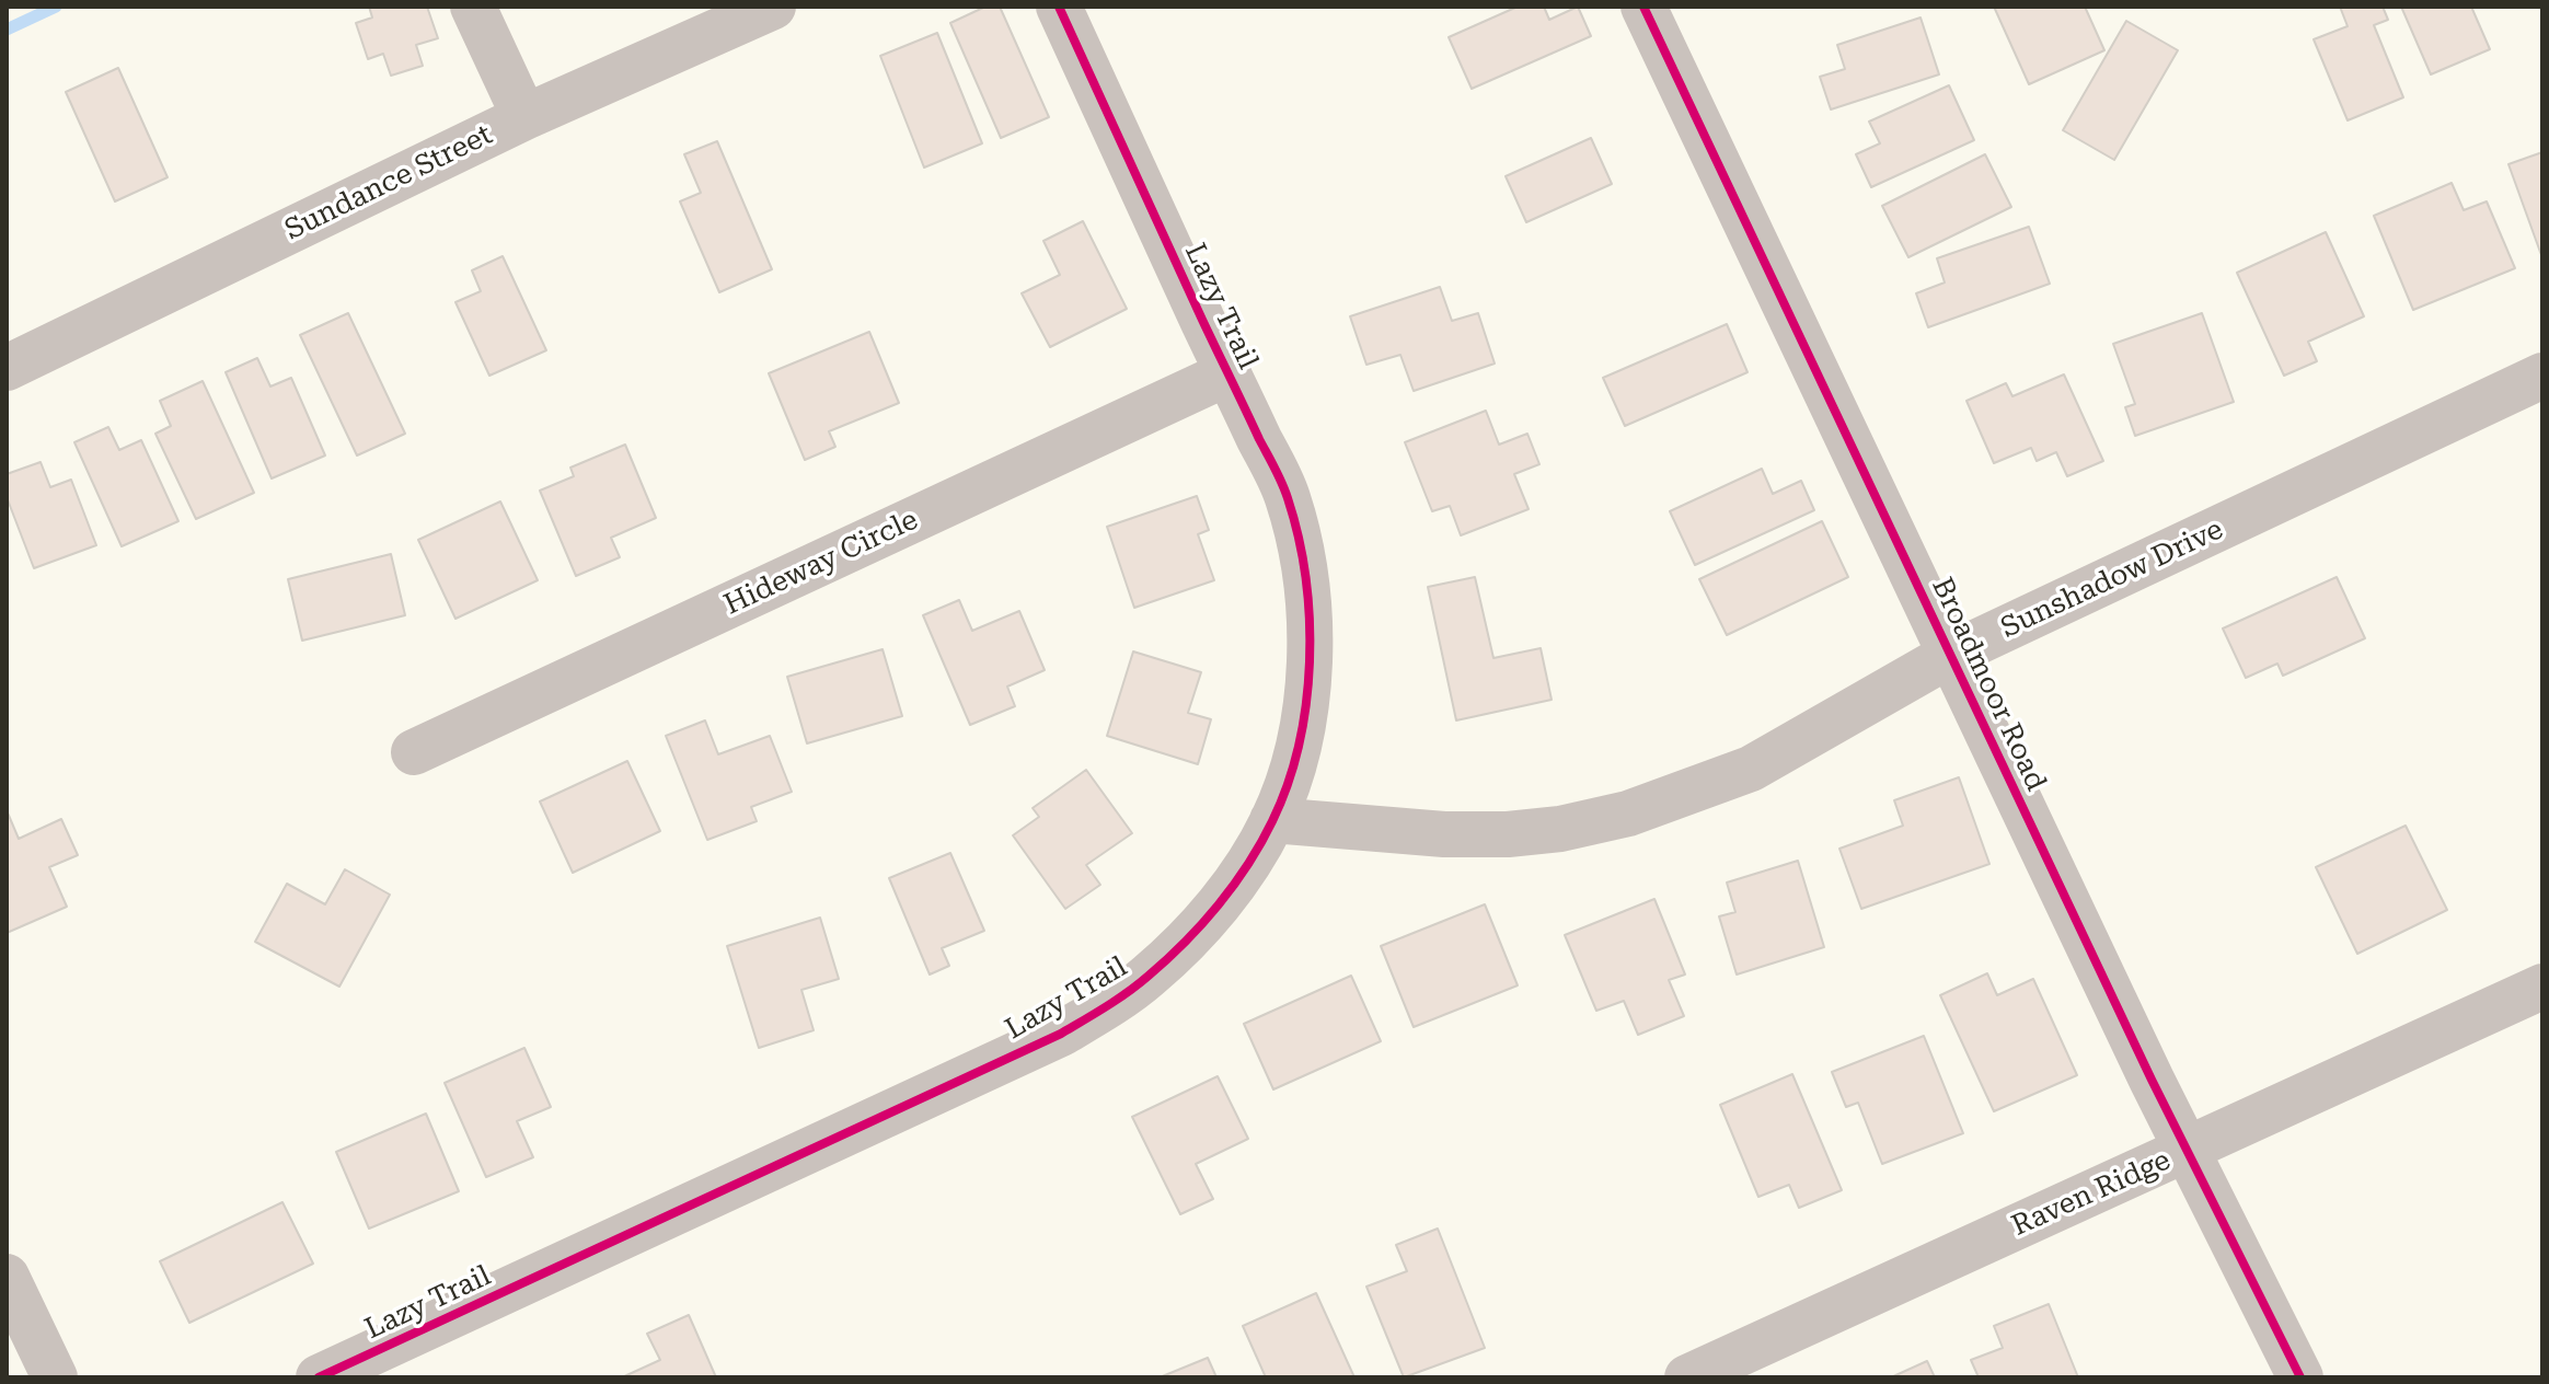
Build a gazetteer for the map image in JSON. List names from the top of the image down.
{
  "streets": {
    "street": [
      "Sundance Street",
      "Lazy Trail",
      "Hideway Circle",
      "Sunshadow Drive",
      "Broadmoor Road",
      "Raven Ridge"
    ]
  },
  "crossings": [
    ["Lazy Trail", "Hideway Circle"],
    ["Lazy Trail", "Sunshadow Drive"],
    ["Sunshadow Drive", "Broadmoor Road"],
    ["Broadmoor Road", "Raven Ridge"]
  ]
}
